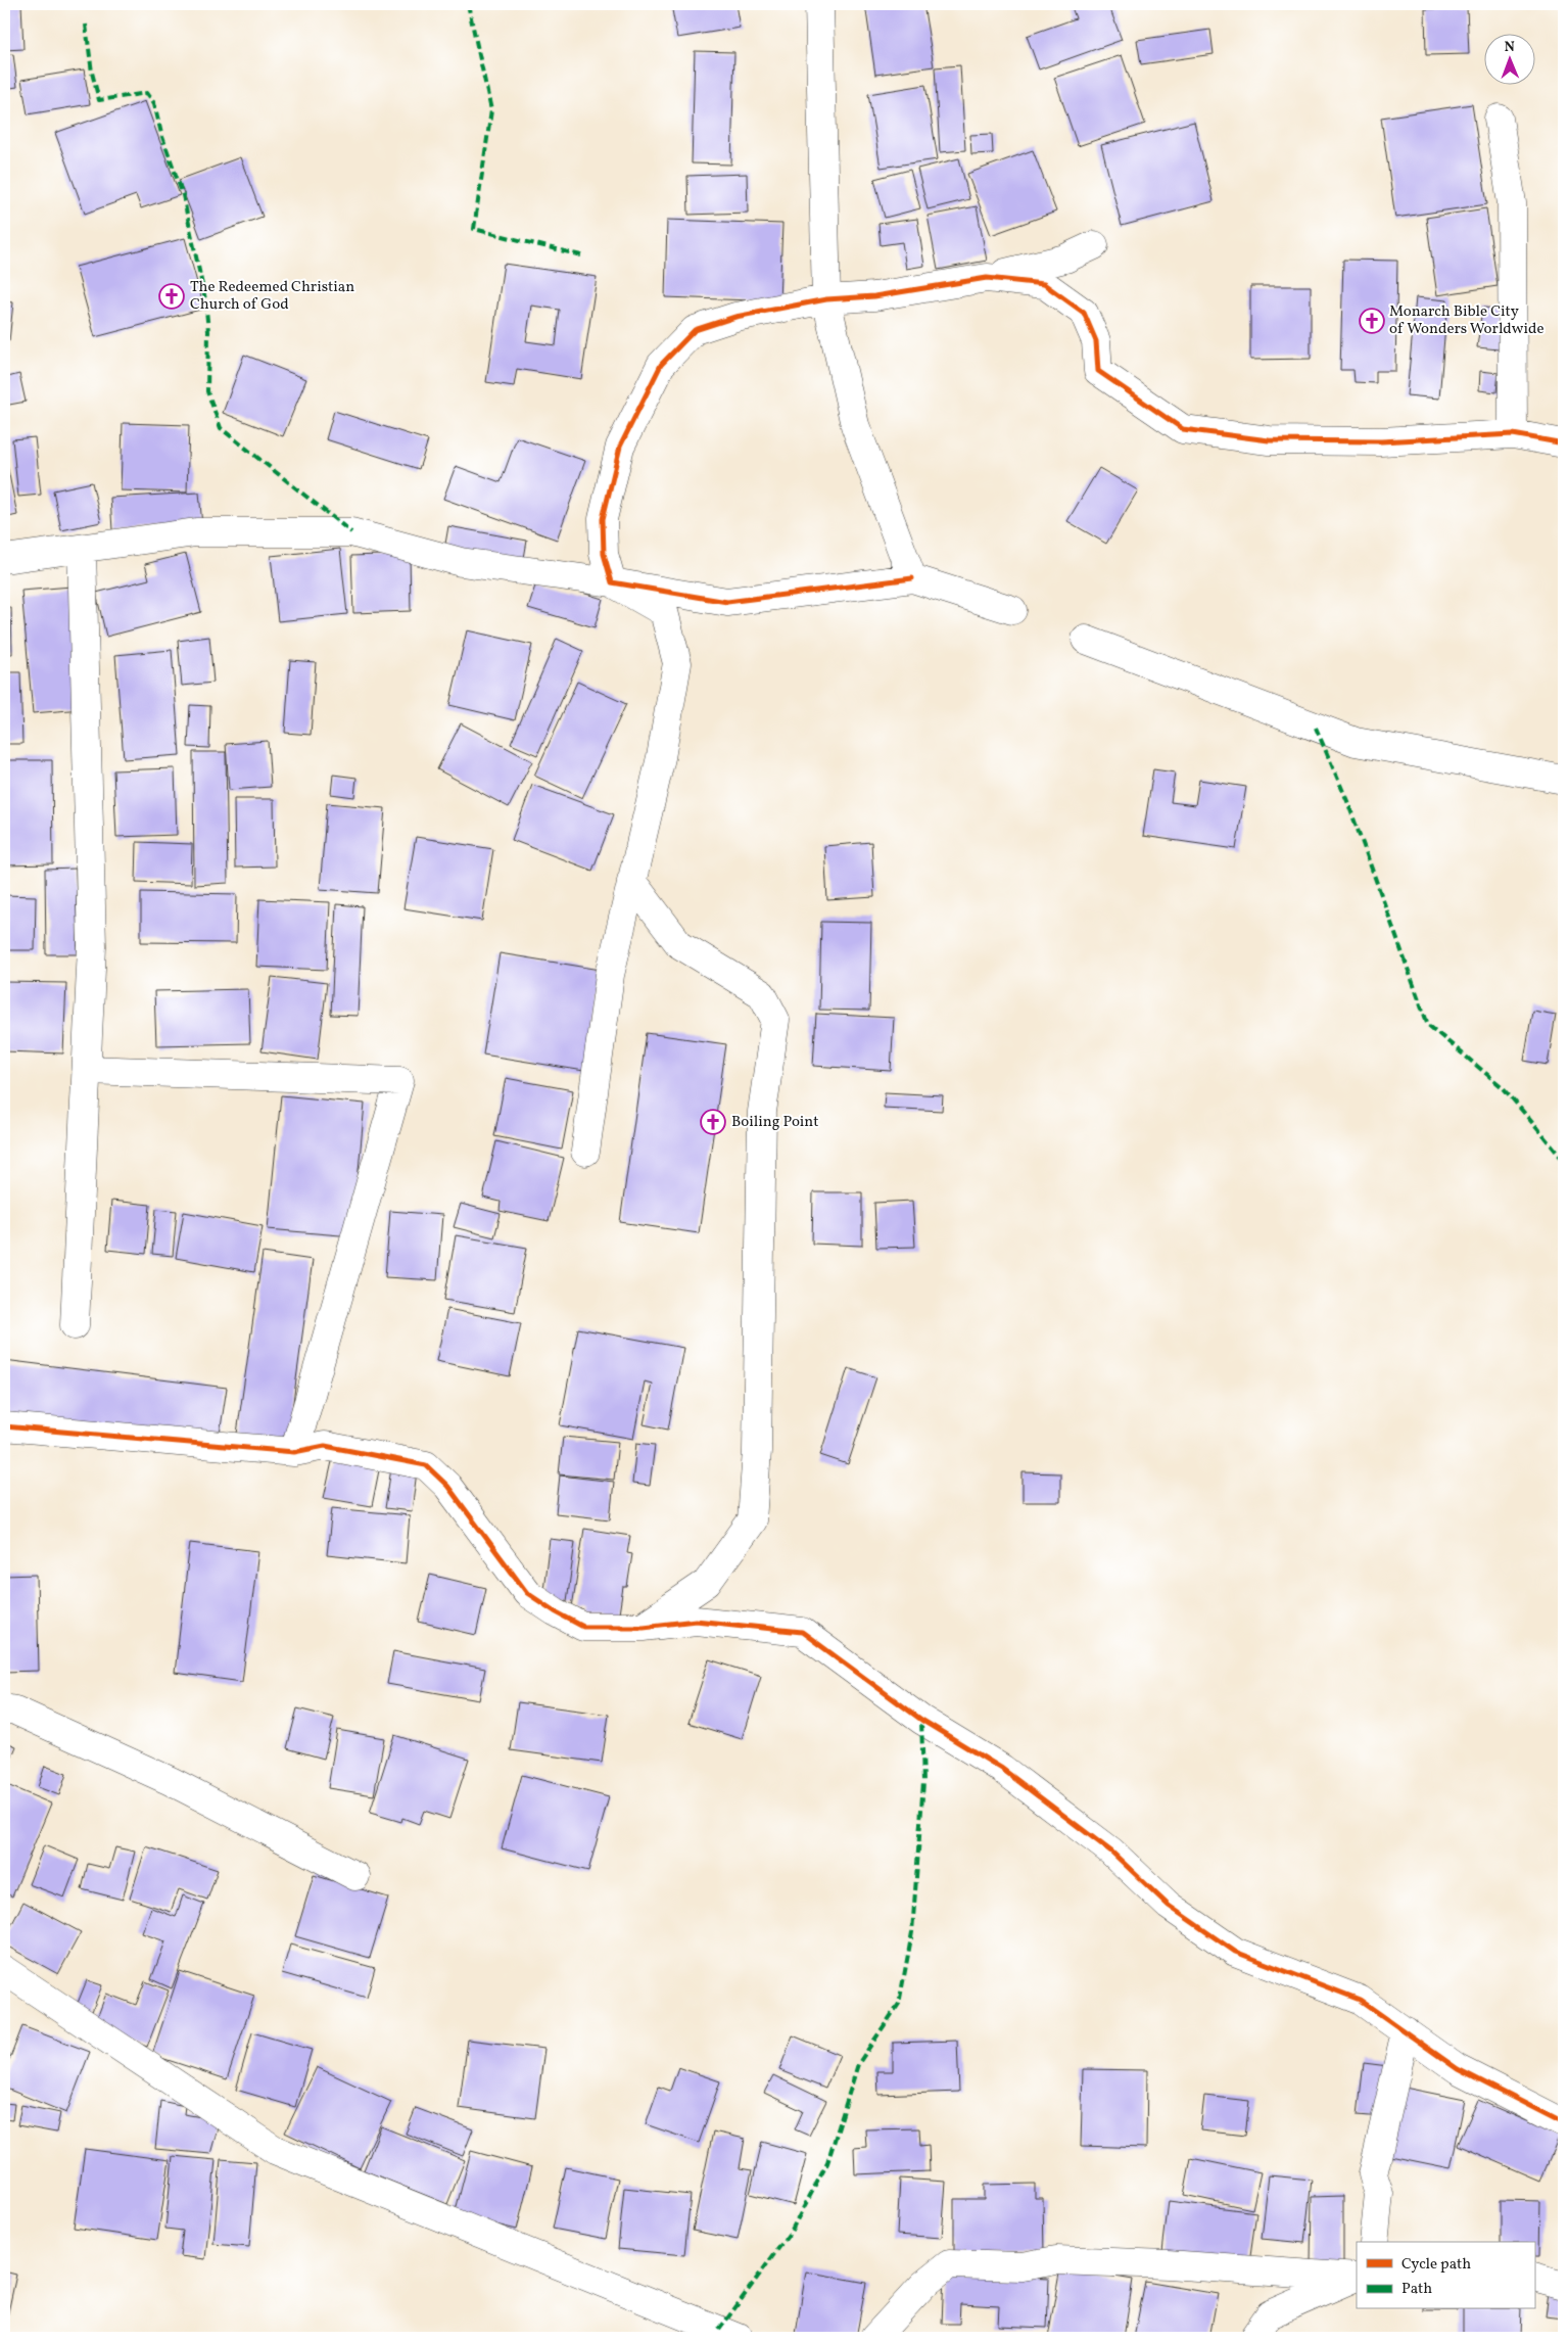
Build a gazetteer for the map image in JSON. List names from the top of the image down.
{
  "places": {
    "church": ["The Redeemed Christian Church of God", "Monarch Bible City of Wonders Worldwide", "Boiling Point"]
  },
  "legend": ["Cycle path", "Path"],
  "north": "top"
}
